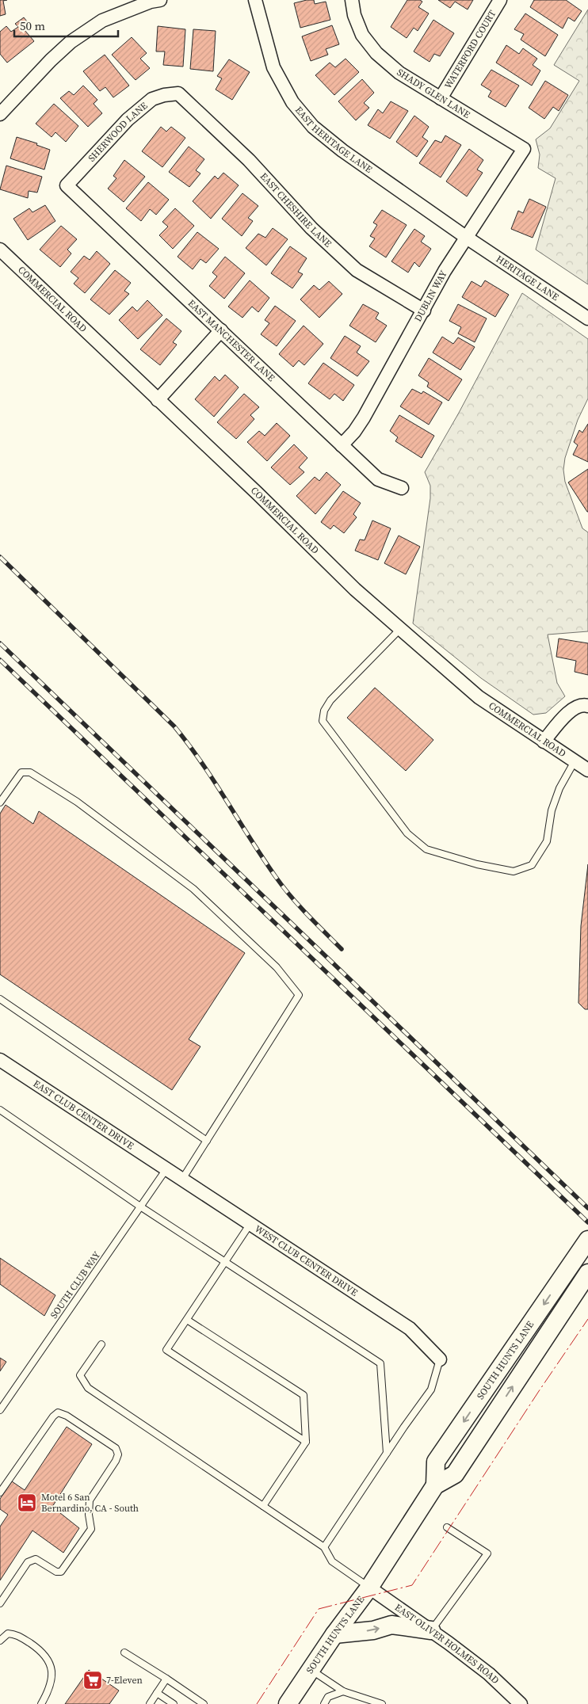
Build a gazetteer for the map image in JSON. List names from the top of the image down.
{
  "streets": {
    "main road": ["SOUTH HUNTS LANE"],
    "street": [
      "WATERFORD COURT",
      "SHADY GLEN LANE",
      "SHERWOOD LANE",
      "EAST HERITAGE LANE",
      "EAST CHESHIRE LANE",
      "HERITAGE LANE",
      "DUBLIN WAY",
      "COMMERCIAL ROAD",
      "EAST MANCHESTER LANE",
      "EAST CLUB CENTER DRIVE",
      "WEST CLUB CENTER DRIVE",
      "EAST OLIVER HOLMES ROAD"
    ],
    "lane": ["SOUTH CLUB WAY"]
  },
  "crossings": [
    ["WATERFORD COURT", "SHADY GLEN LANE"],
    ["SHADY GLEN LANE", "DUBLIN WAY"],
    ["SHERWOOD LANE", "EAST CHESHIRE LANE"],
    ["SHERWOOD LANE", "EAST MANCHESTER LANE"],
    ["EAST HERITAGE LANE", "HERITAGE LANE"],
    ["EAST HERITAGE LANE", "DUBLIN WAY"],
    ["EAST CHESHIRE LANE", "DUBLIN WAY"],
    ["HERITAGE LANE", "DUBLIN WAY"],
    ["DUBLIN WAY", "EAST MANCHESTER LANE"],
    ["EAST CLUB CENTER DRIVE", "WEST CLUB CENTER DRIVE"],
    ["EAST CLUB CENTER DRIVE", "SOUTH CLUB WAY"],
    ["WEST CLUB CENTER DRIVE", "SOUTH CLUB WAY"],
    ["SOUTH HUNTS LANE", "EAST OLIVER HOLMES ROAD"]
  ],
  "places": {
    "hotel": ["Motel 6 San Bernardino, CA - South"],
    "supermarket": ["7-Eleven"]
  },
  "scale_bar": "50 m"
}
